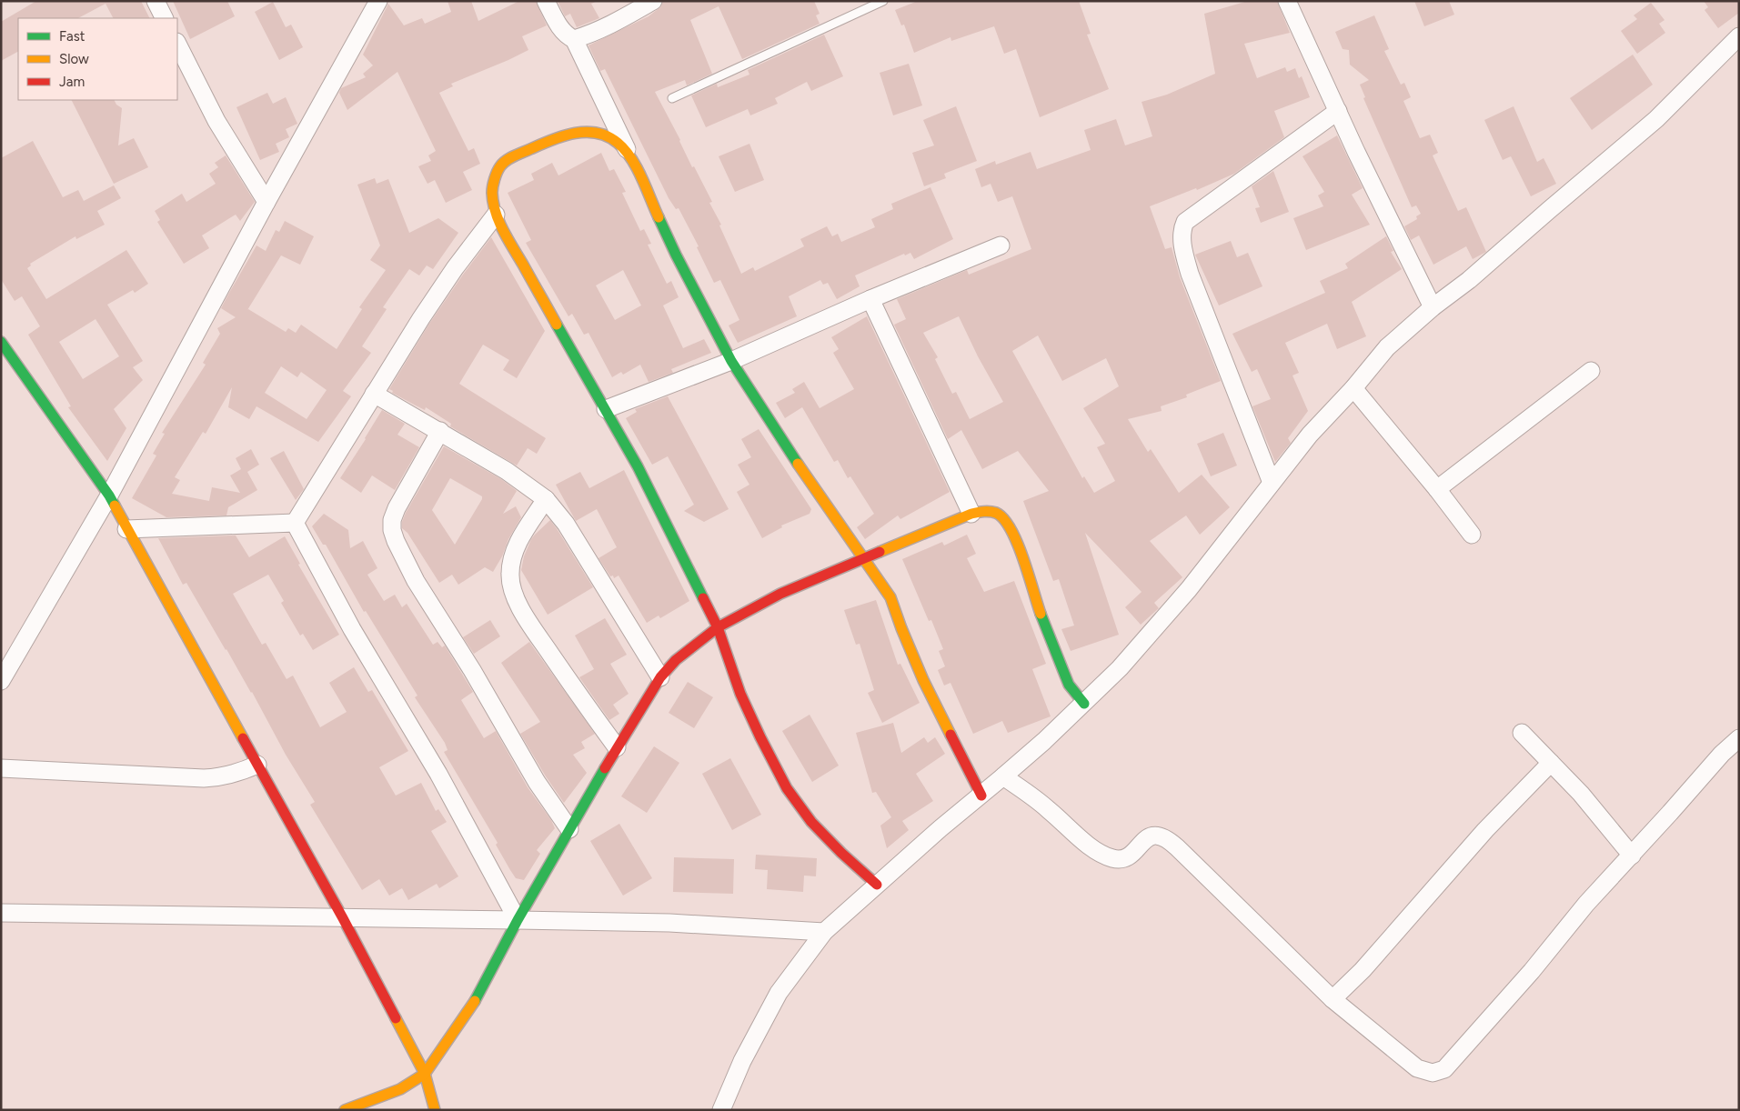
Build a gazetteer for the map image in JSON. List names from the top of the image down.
{
  "legend": ["Fast", "Slow", "Jam"]
}
